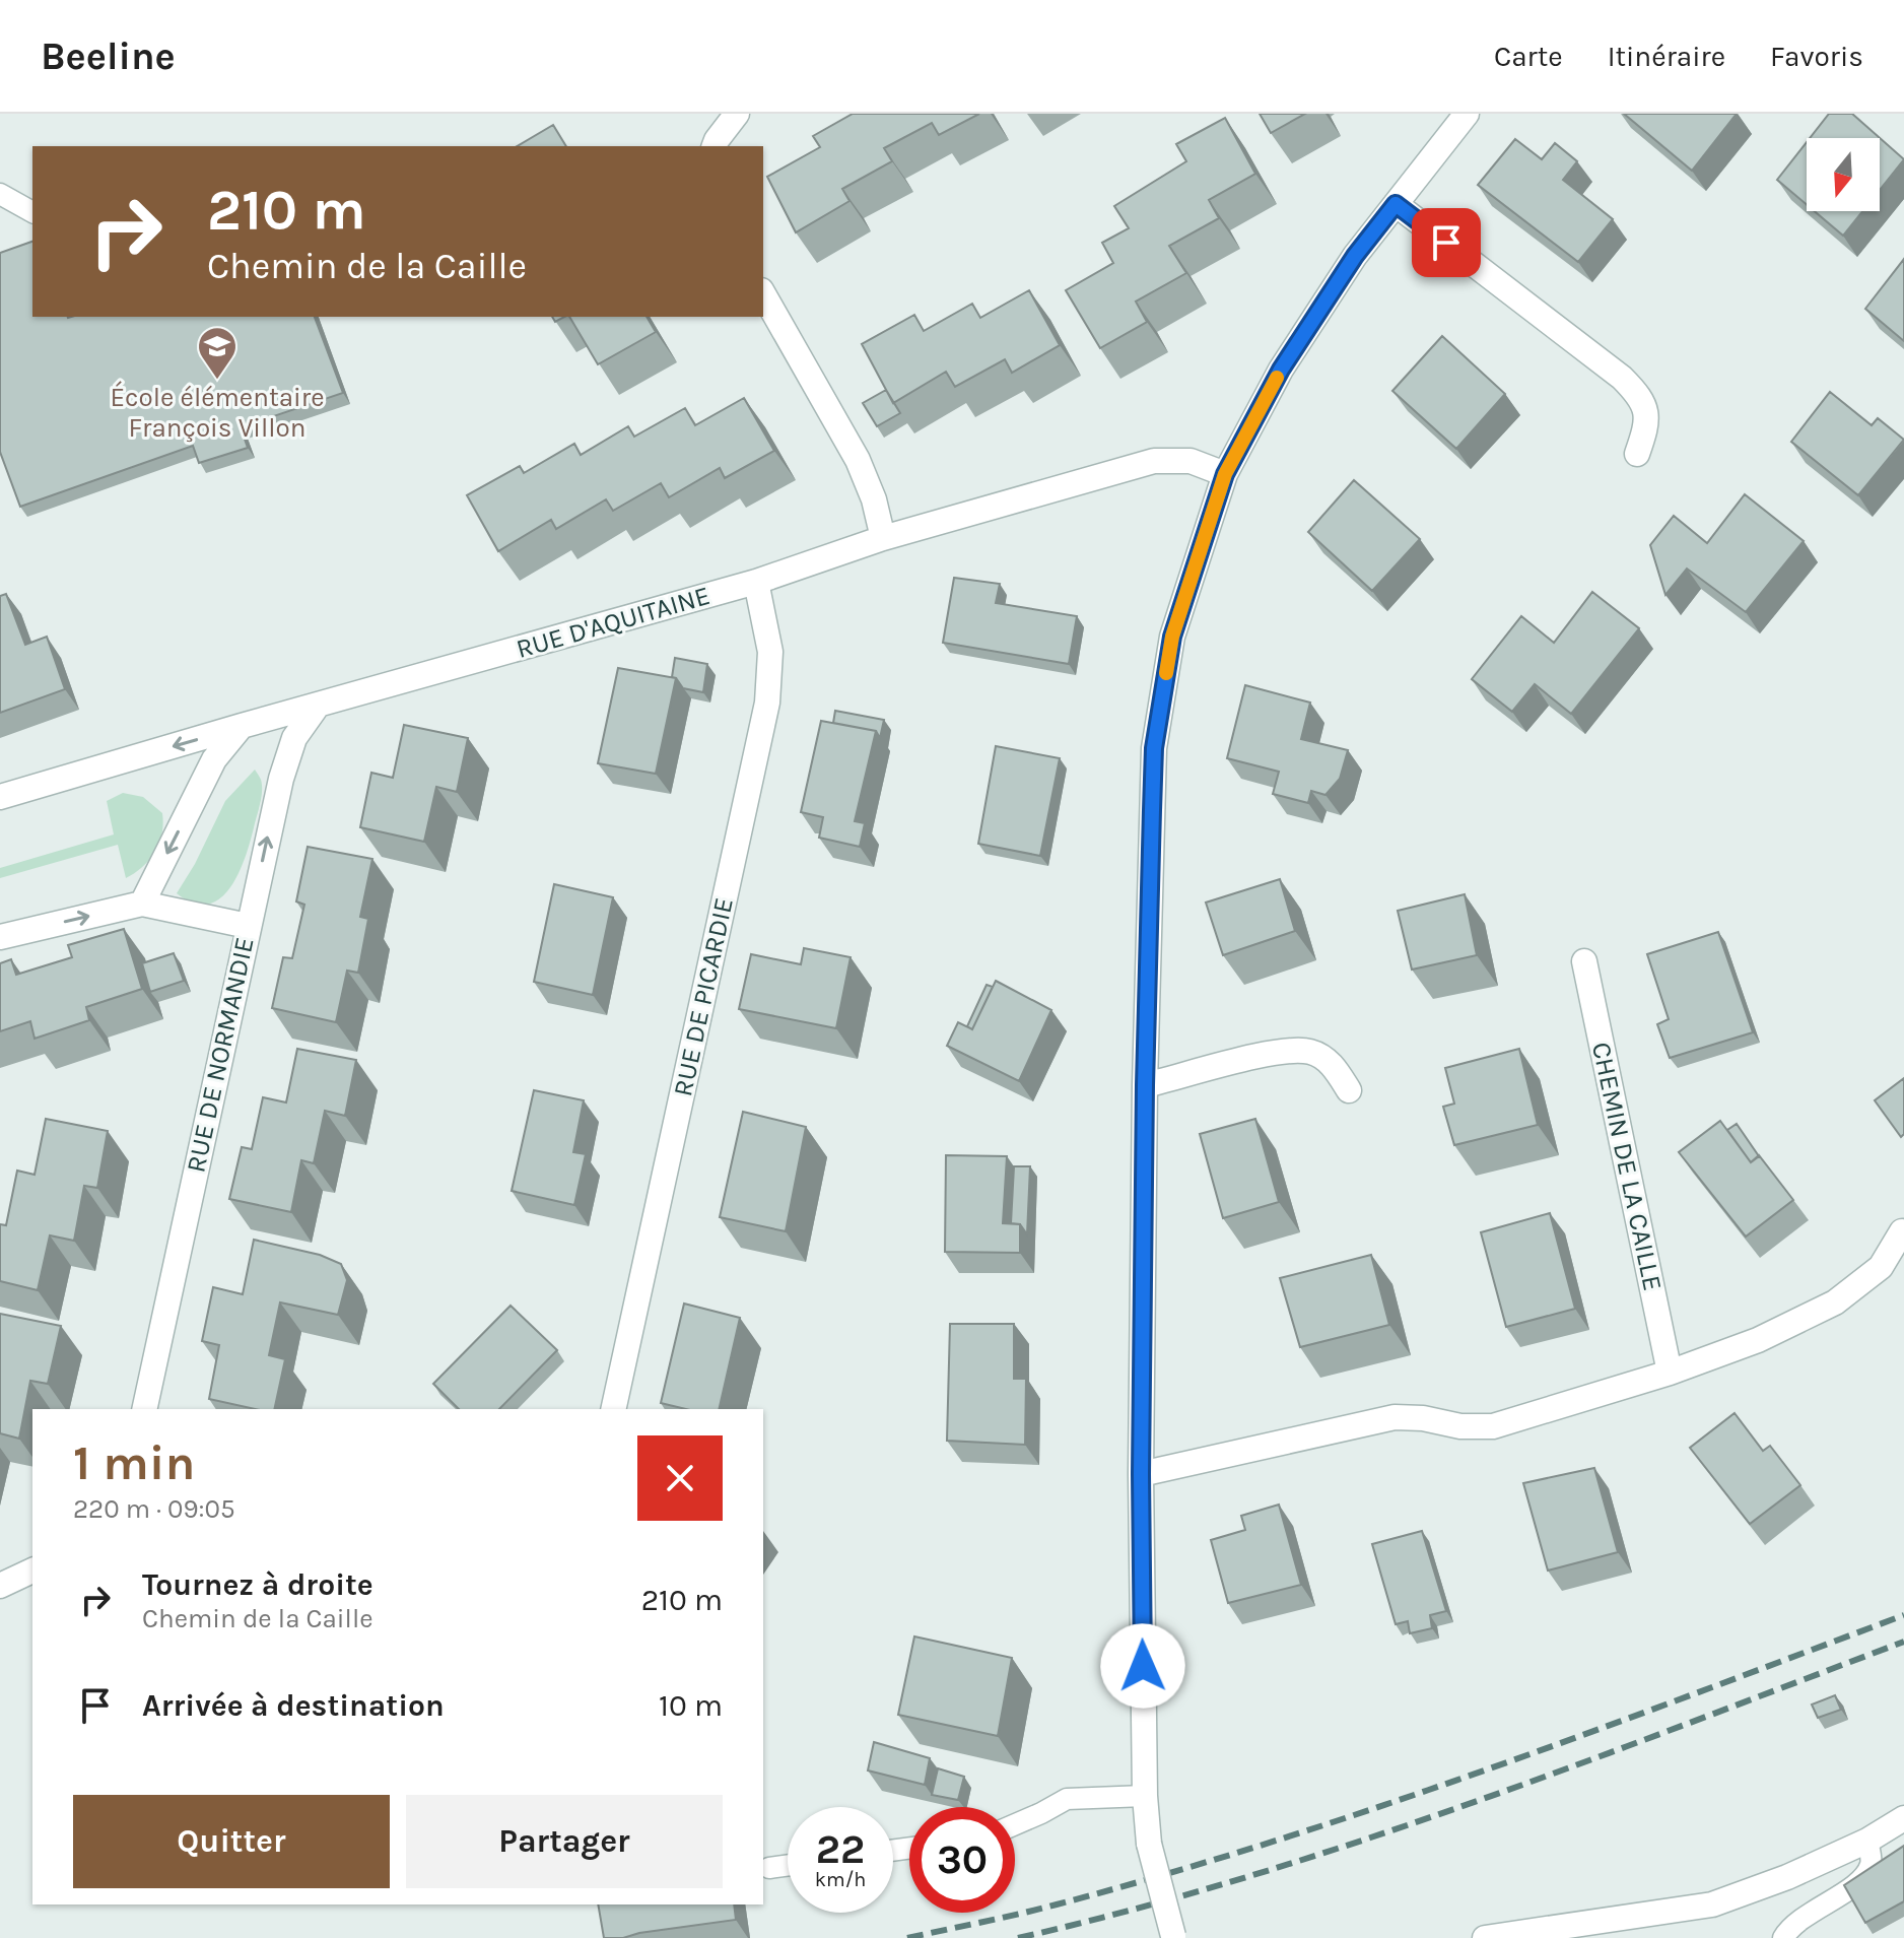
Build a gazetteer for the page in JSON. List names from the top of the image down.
{
  "streets": {
    "street": [
      "RUE D'AQUITAINE",
      "RUE DE PICARDIE",
      "RUE DE NORMANDIE",
      "CHEMIN DE LA CAILLE"
    ]
  },
  "crossings": [
    ["RUE D'AQUITAINE", "RUE DE PICARDIE"],
    ["RUE D'AQUITAINE", "RUE DE NORMANDIE"]
  ],
  "places": {
    "school or university": ["École élémentaire François Villon"]
  },
  "north": "bottom",
  "page": {
    "header": "Beeline",
    "nav": ["Carte", "Itinéraire", "Favoris"],
    "turn": ["210 m", "Chemin de la Caille"],
    "heading": ["1 min", "220 m · 09:05"],
    "list": [
      {
        "name": "Tournez à droite",
        "note": "Chemin de la Caille",
        "value": "210 m"
      },
      {
        "name": "Arrivée à destination",
        "value": "10 m"
      }
    ],
    "buttons": ["Quitter", "Partager"],
    "speed": "22 km/h",
    "limit": "30"
  }
}
